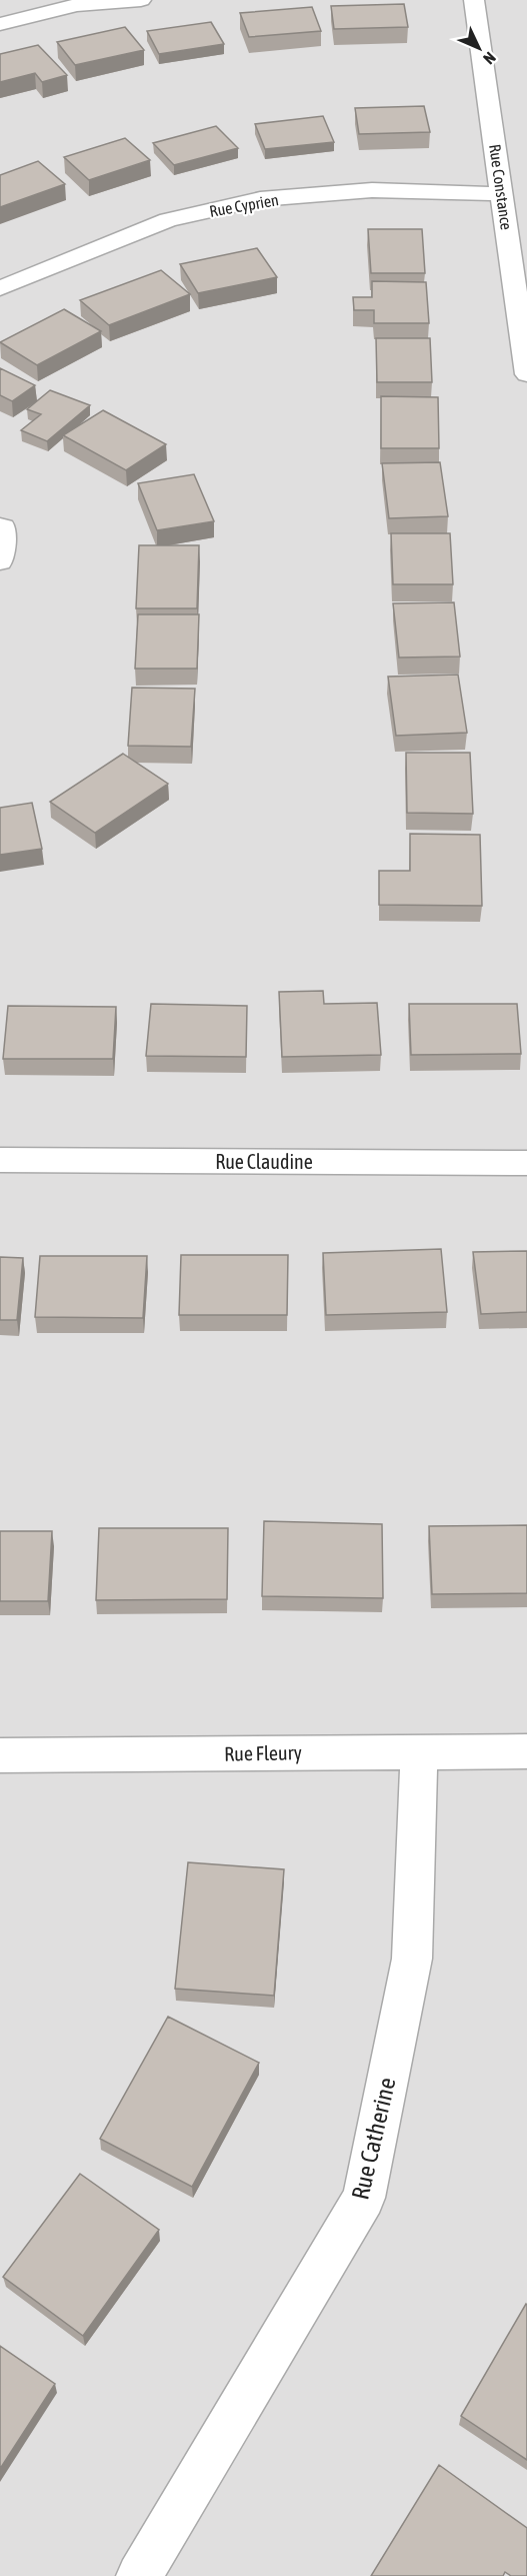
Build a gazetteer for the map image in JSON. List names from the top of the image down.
{
  "streets": {
    "street": [
      "Rue Constance",
      "Rue Cyprien",
      "Rue Claudine",
      "Rue Fleury",
      "Rue Catherine"
    ]
  },
  "crossings": [
    ["Rue Constance", "Rue Cyprien"],
    ["Rue Fleury", "Rue Catherine"]
  ],
  "north": "bottom right"
}
